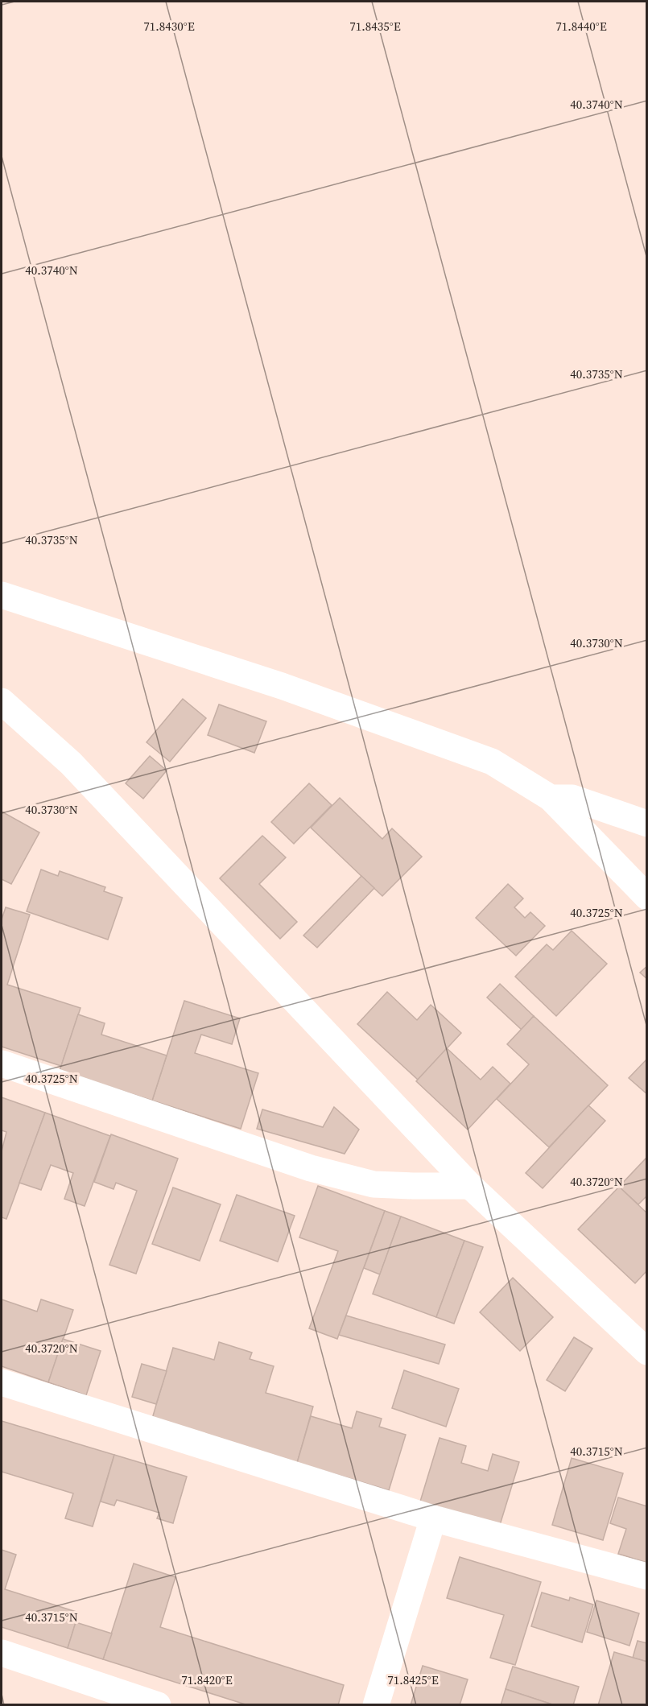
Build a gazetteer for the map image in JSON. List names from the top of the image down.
{
  "coordinates": [
    "71.8430°E",
    "71.8435°E",
    "71.8440°E",
    "40.3740°N",
    "40.3735°N",
    "40.3730°N",
    "40.3725°N",
    "40.3720°N",
    "40.3715°N",
    "71.8420°E",
    "71.8425°E"
  ]
}
